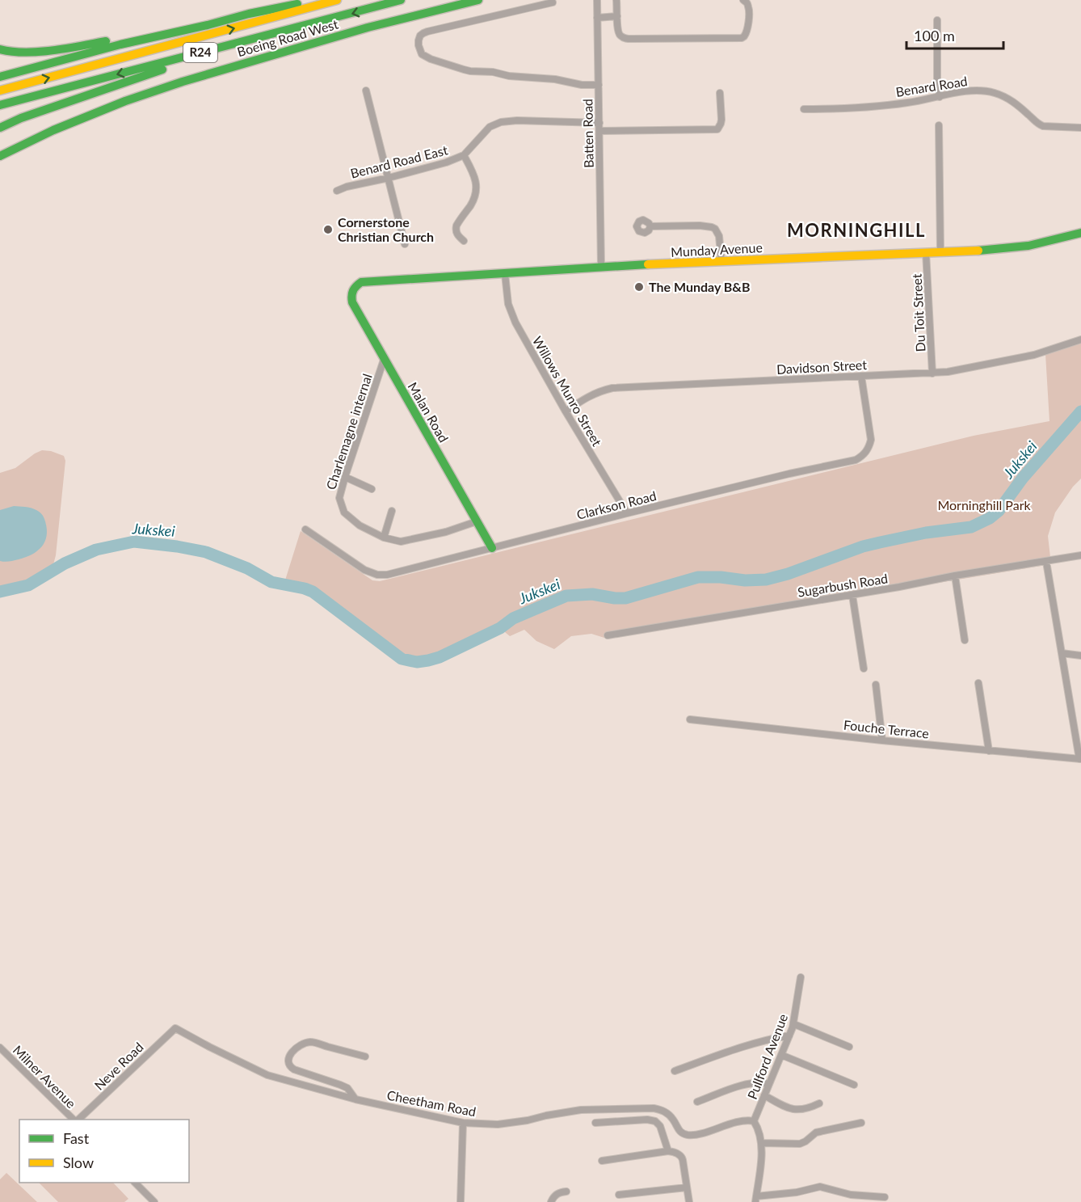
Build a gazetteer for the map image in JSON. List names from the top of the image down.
{
  "streets": {
    "main road": [
      "Boeing Road West",
      "R24",
      "Munday Avenue",
      "Malan Road"
    ],
    "street": [
      "Benard Road",
      "Batten Road",
      "Benard Road East",
      "Du Toit Street",
      "Davidson Street",
      "Willows Munro Street",
      "Charlemagne internal",
      "Clarkson Road",
      "Sugarbush Road",
      "Fouche Terrace",
      "Pullford Avenue",
      "Neve Road",
      "Milner Avenue",
      "Cheetham Road"
    ]
  },
  "crossings": [
    ["Batten Road", "Benard Road East"],
    ["Batten Road", "Munday Avenue"],
    ["Munday Avenue", "Du Toit Street"],
    ["Munday Avenue", "Willows Munro Street"],
    ["Munday Avenue", "Malan Road"],
    ["Du Toit Street", "Davidson Street"],
    ["Davidson Street", "Willows Munro Street"],
    ["Davidson Street", "Clarkson Road"],
    ["Willows Munro Street", "Clarkson Road"],
    ["Malan Road", "Charlemagne internal"],
    ["Malan Road", "Clarkson Road"],
    ["Pullford Avenue", "Cheetham Road"],
    ["Neve Road", "Cheetham Road"]
  ],
  "districts": ["MORNINGHILL"],
  "water": ["Jukskei"],
  "parks": ["Morninghill Park"],
  "places": ["Cornerstone Christian Church", "The Munday B&B"],
  "legend": ["Fast", "Slow"],
  "scale_bar": "100 m"
}
